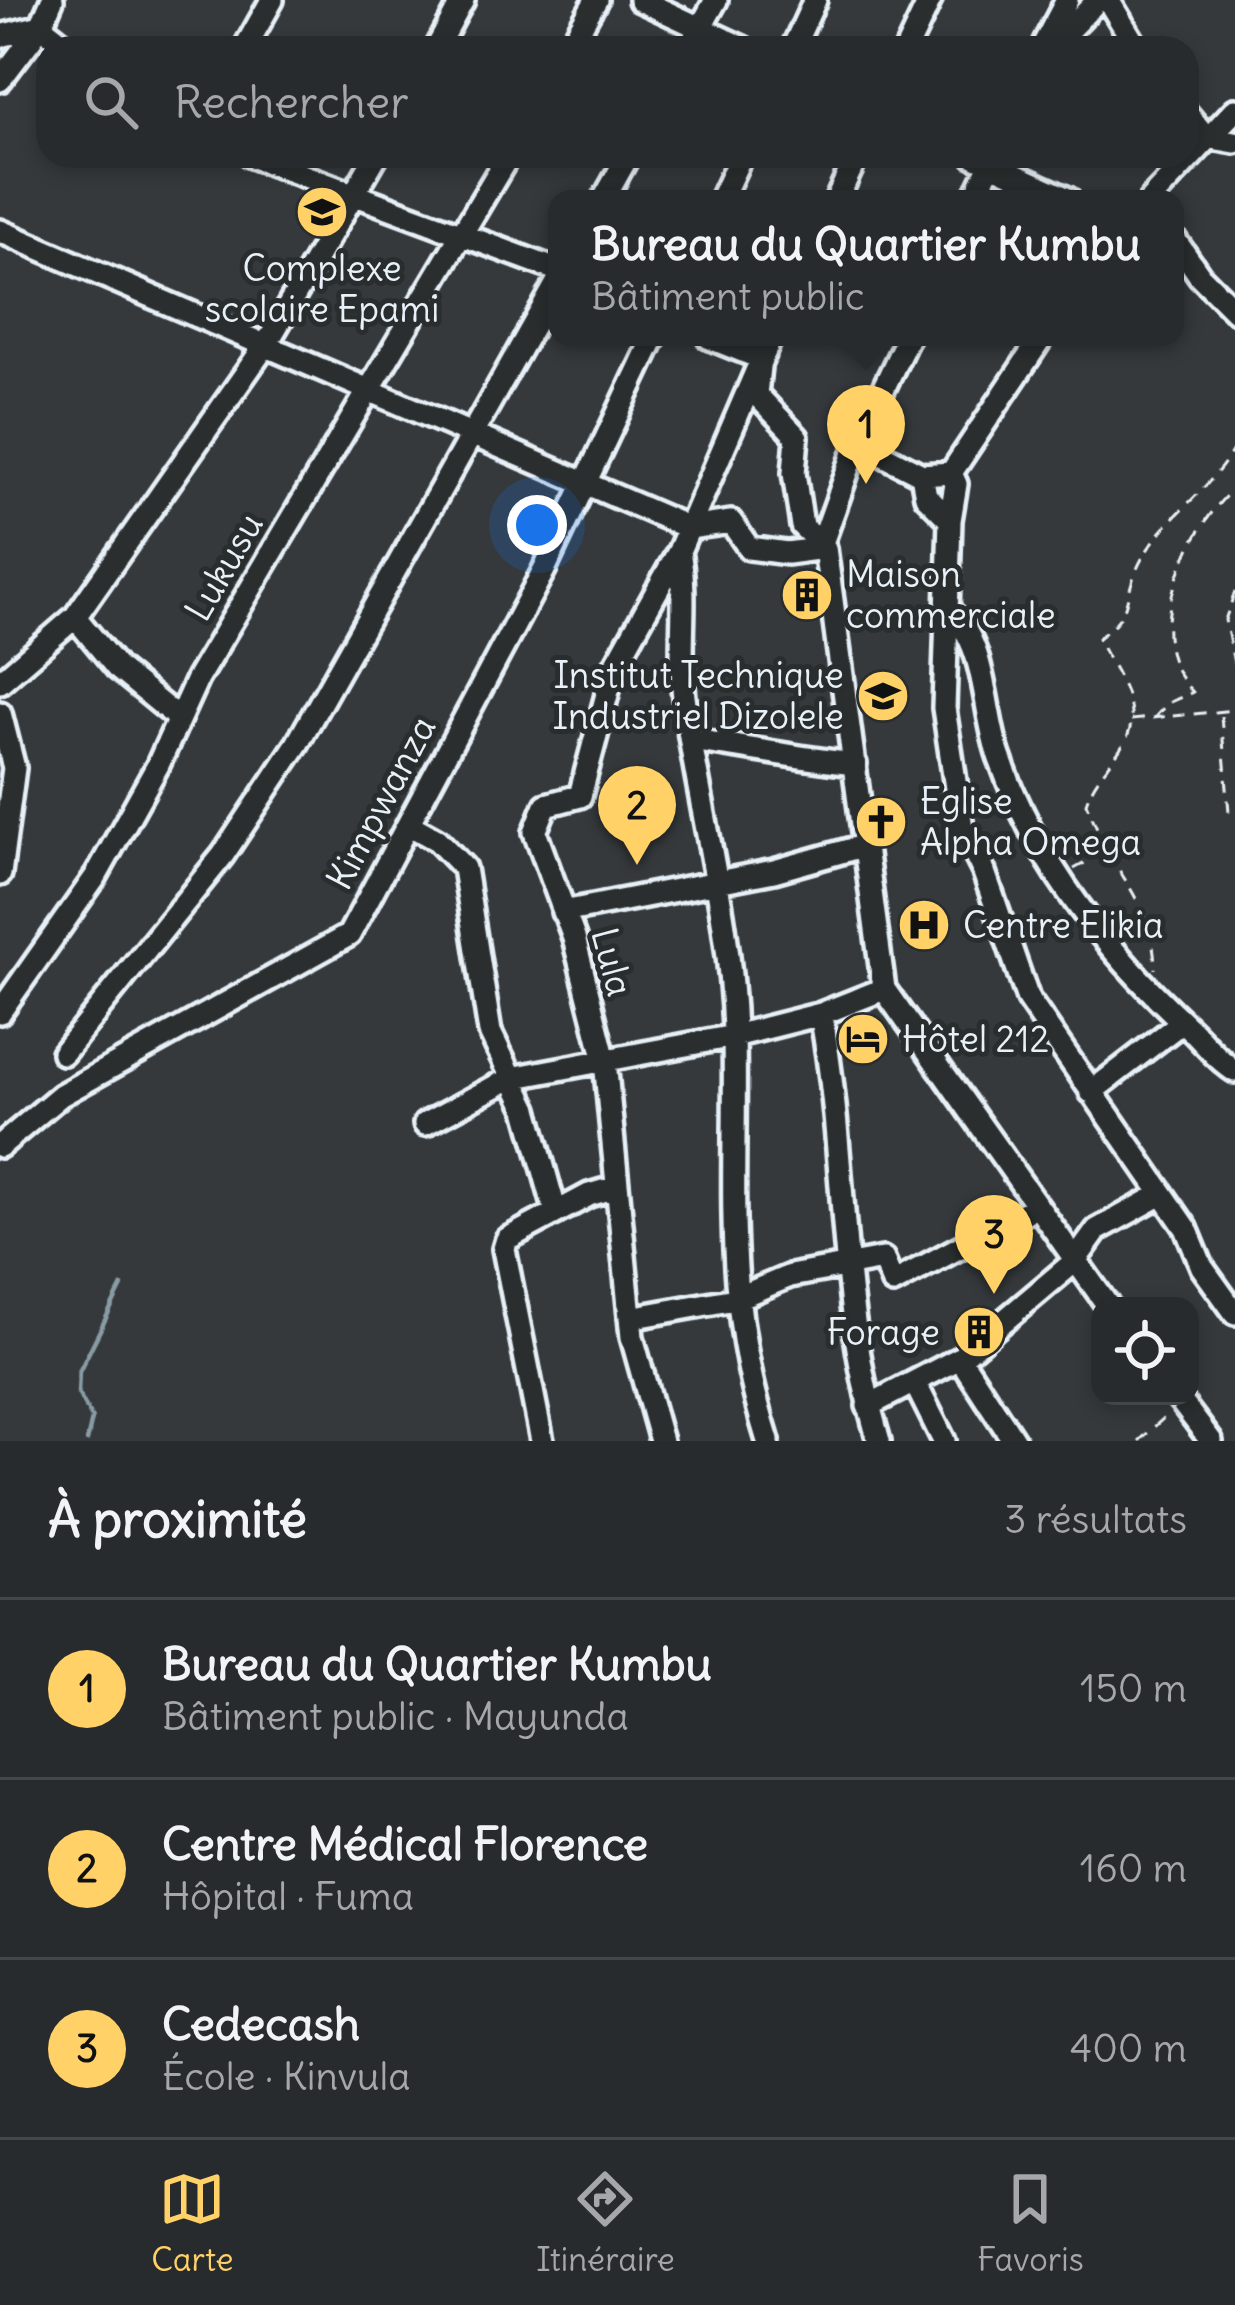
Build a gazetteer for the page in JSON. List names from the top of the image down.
{
  "streets": {
    "street": ["Lukusu", "Kimpwanza", "Lula"]
  },
  "places": {
    "school or university": ["Complexe scolaire Epami", "Institut Technique Industriel Dizolele"],
    "building": ["Maison commerciale", "Forage"],
    "church": ["Eglise Alpha Omega"],
    "hospital": ["Centre Elikia"],
    "hotel": ["Hôtel 212"]
  },
  "page": {
    "search": "Rechercher",
    "popup": ["Bureau du Quartier Kumbu", "Bâtiment public"],
    "pins": ["1", "2", "3"],
    "heading": ["À proximité", "3 résultats"],
    "list": [
      {
        "mark": "1",
        "name": "Bureau du Quartier Kumbu",
        "note": "Bâtiment public · Mayunda",
        "value": "150 m"
      },
      {
        "mark": "2",
        "name": "Centre Médical Florence",
        "note": "Hôpital · Fuma",
        "value": "160 m"
      },
      {
        "mark": "3",
        "name": "Cedecash",
        "note": "École · Kinvula",
        "value": "400 m"
      }
    ],
    "nav": ["Carte", "Itinéraire", "Favoris"]
  }
}
